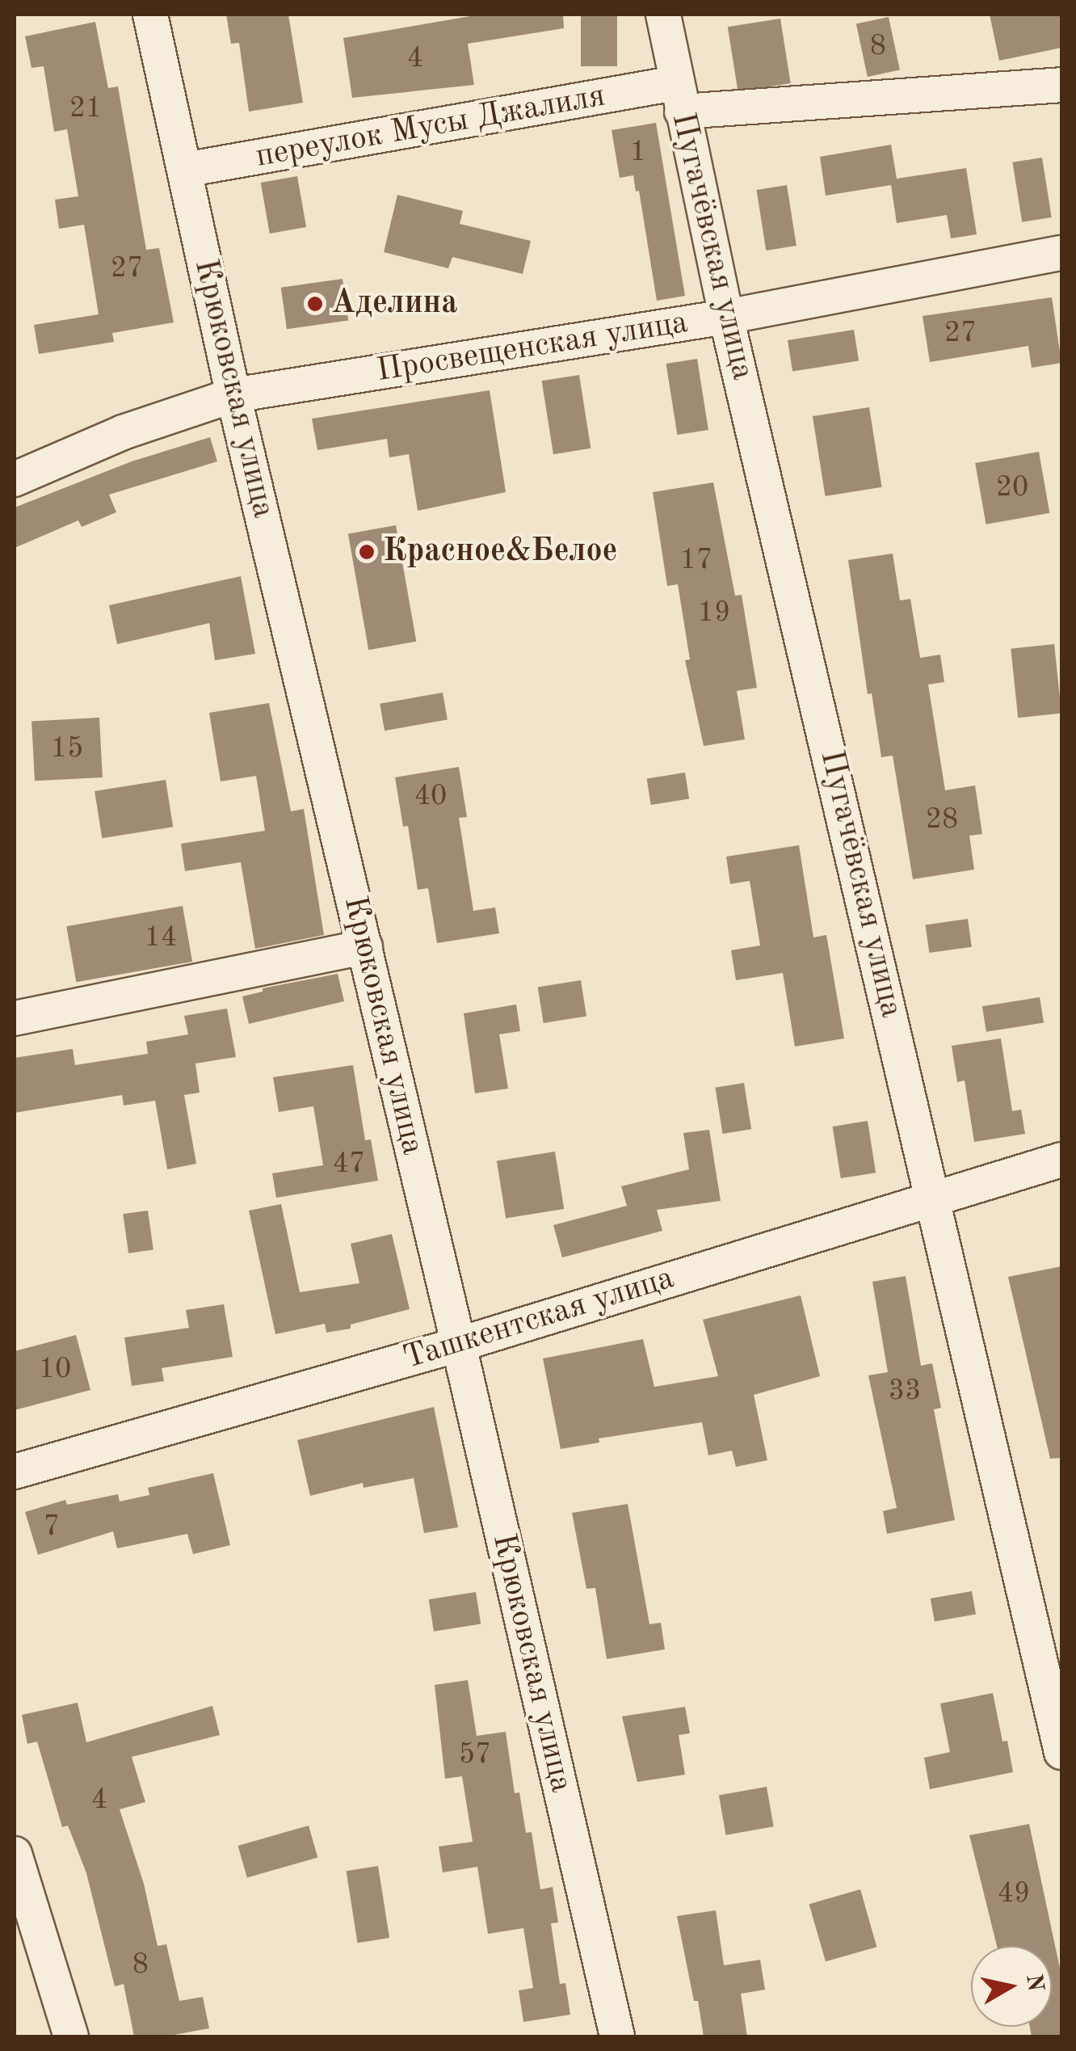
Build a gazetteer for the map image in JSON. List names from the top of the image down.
{
  "streets": {
    "street": [
      "переулок Мусы Джалиля",
      "Пугачёвская улица",
      "Просвещенская улица",
      "Крюковская улица",
      "Ташкентская улица"
    ]
  },
  "crossings": [
    ["переулок Мусы Джалиля", "Пугачёвская улица"],
    ["переулок Мусы Джалиля", "Крюковская улица"],
    ["Пугачёвская улица", "Просвещенская улица"],
    ["Пугачёвская улица", "Ташкентская улица"],
    ["Просвещенская улица", "Крюковская улица"],
    ["Крюковская улица", "Ташкентская улица"]
  ],
  "places": ["Аделина", "Красное&Белое"],
  "house_numbers": [
    "8",
    "4",
    "21",
    "1",
    "27",
    "27",
    "20",
    "17",
    "19",
    "15",
    "40",
    "28",
    "14",
    "47",
    "10",
    "33",
    "7",
    "57",
    "4",
    "49",
    "8"
  ],
  "north": "right"
}
